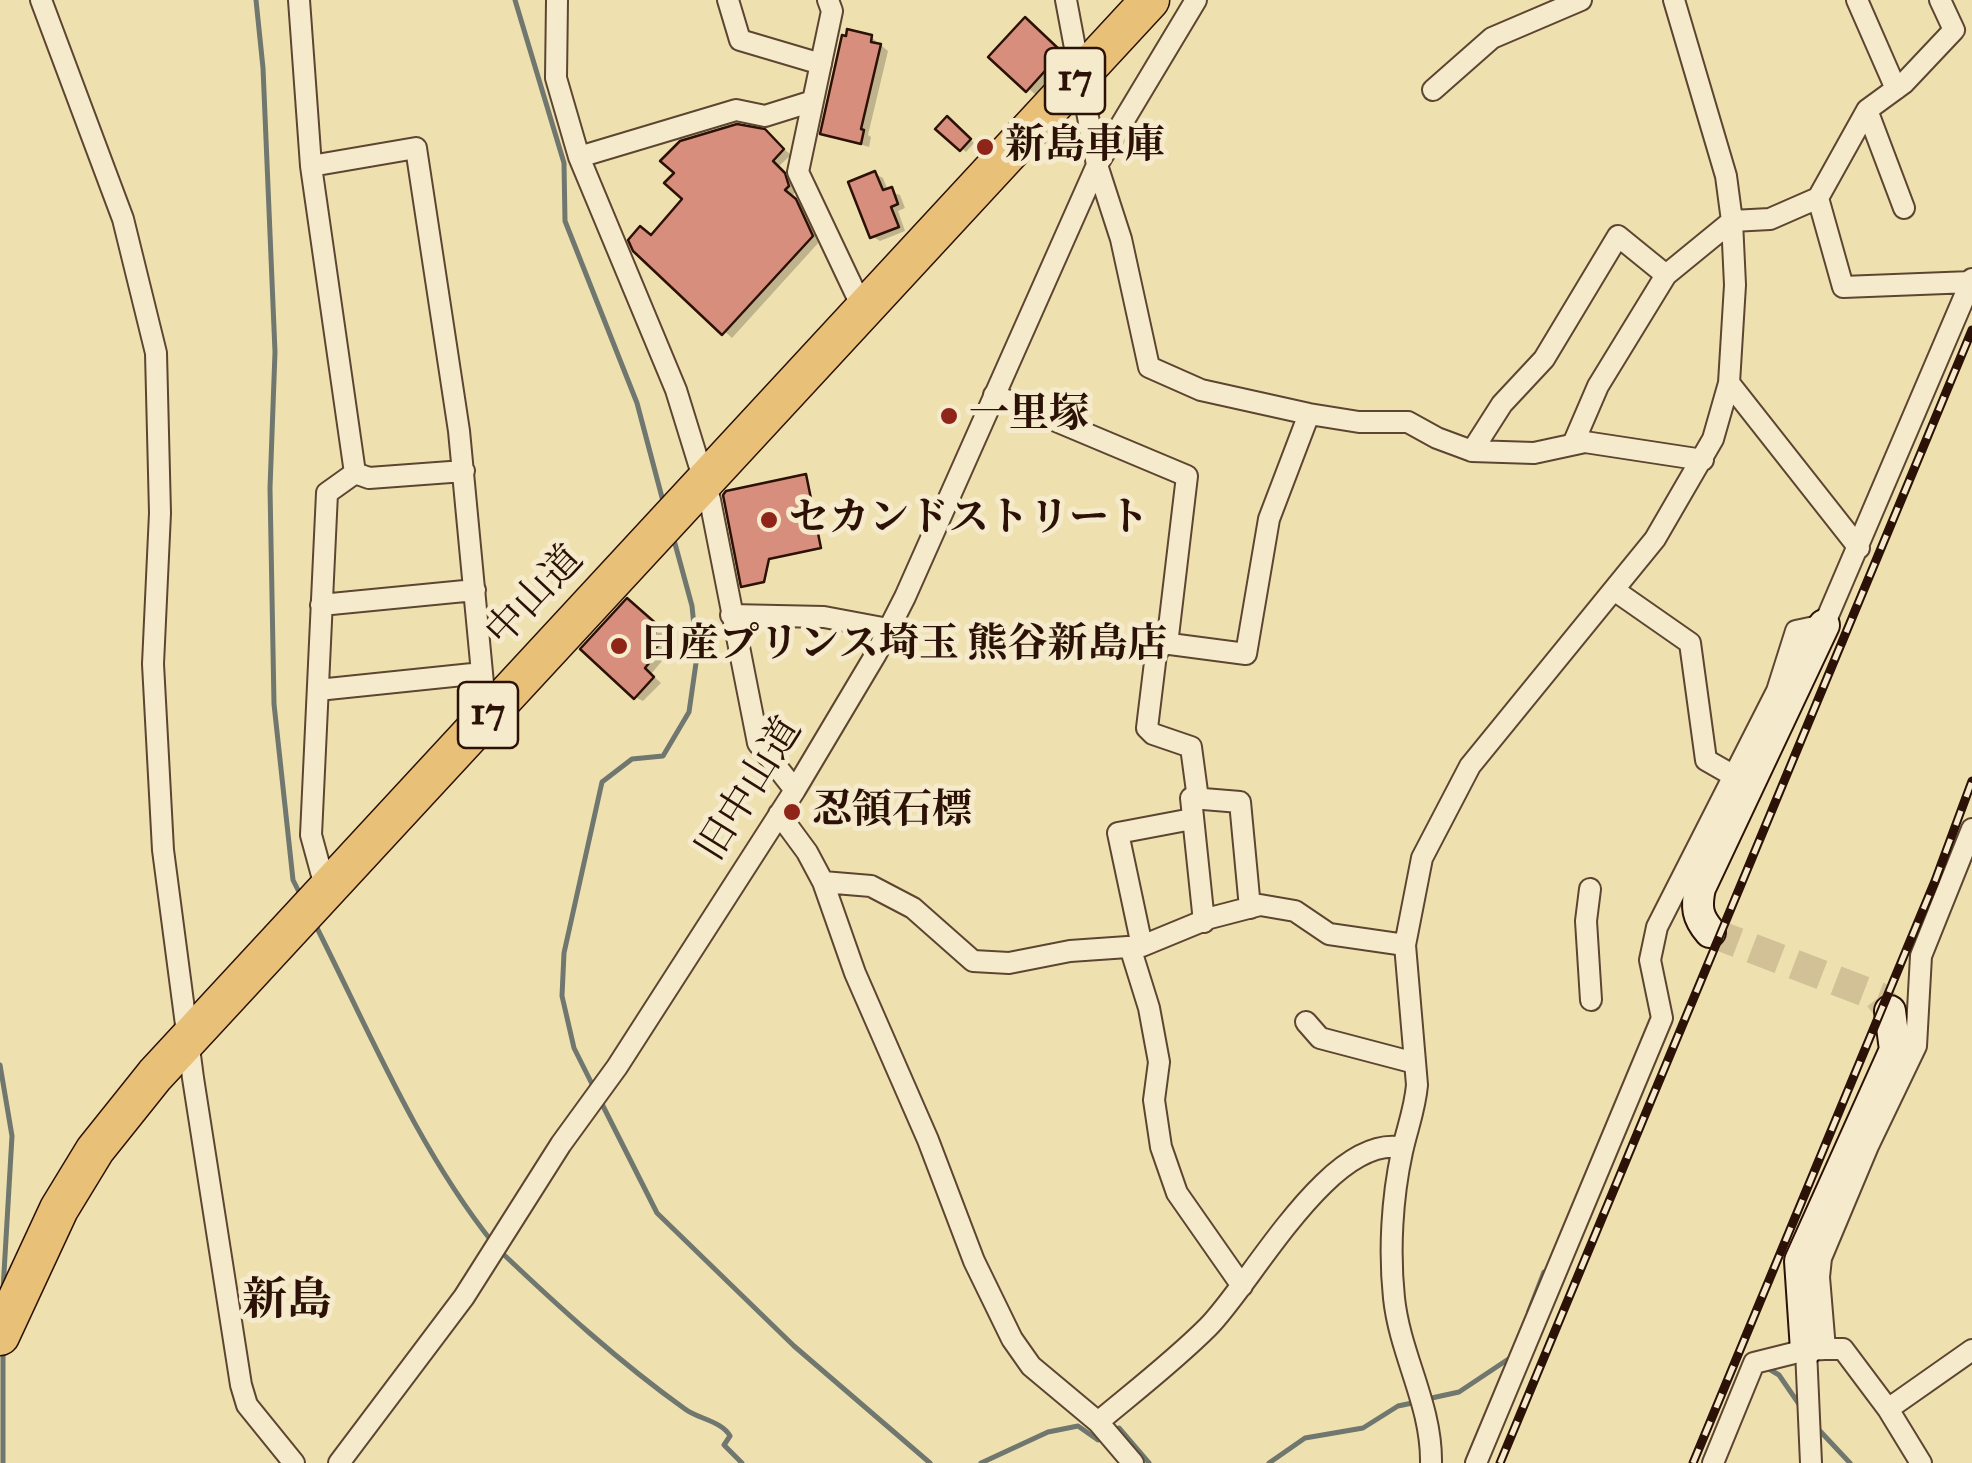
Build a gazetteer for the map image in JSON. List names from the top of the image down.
{
  "streets": {
    "highway": ["17", "中山道"],
    "street": ["旧中山道"]
  },
  "districts": ["新島"],
  "places": [
    "新島車庫",
    "一里塚",
    "セカンドストリート",
    "日産プリンス埼玉 熊谷新島店",
    "忍領石標"
  ]
}
